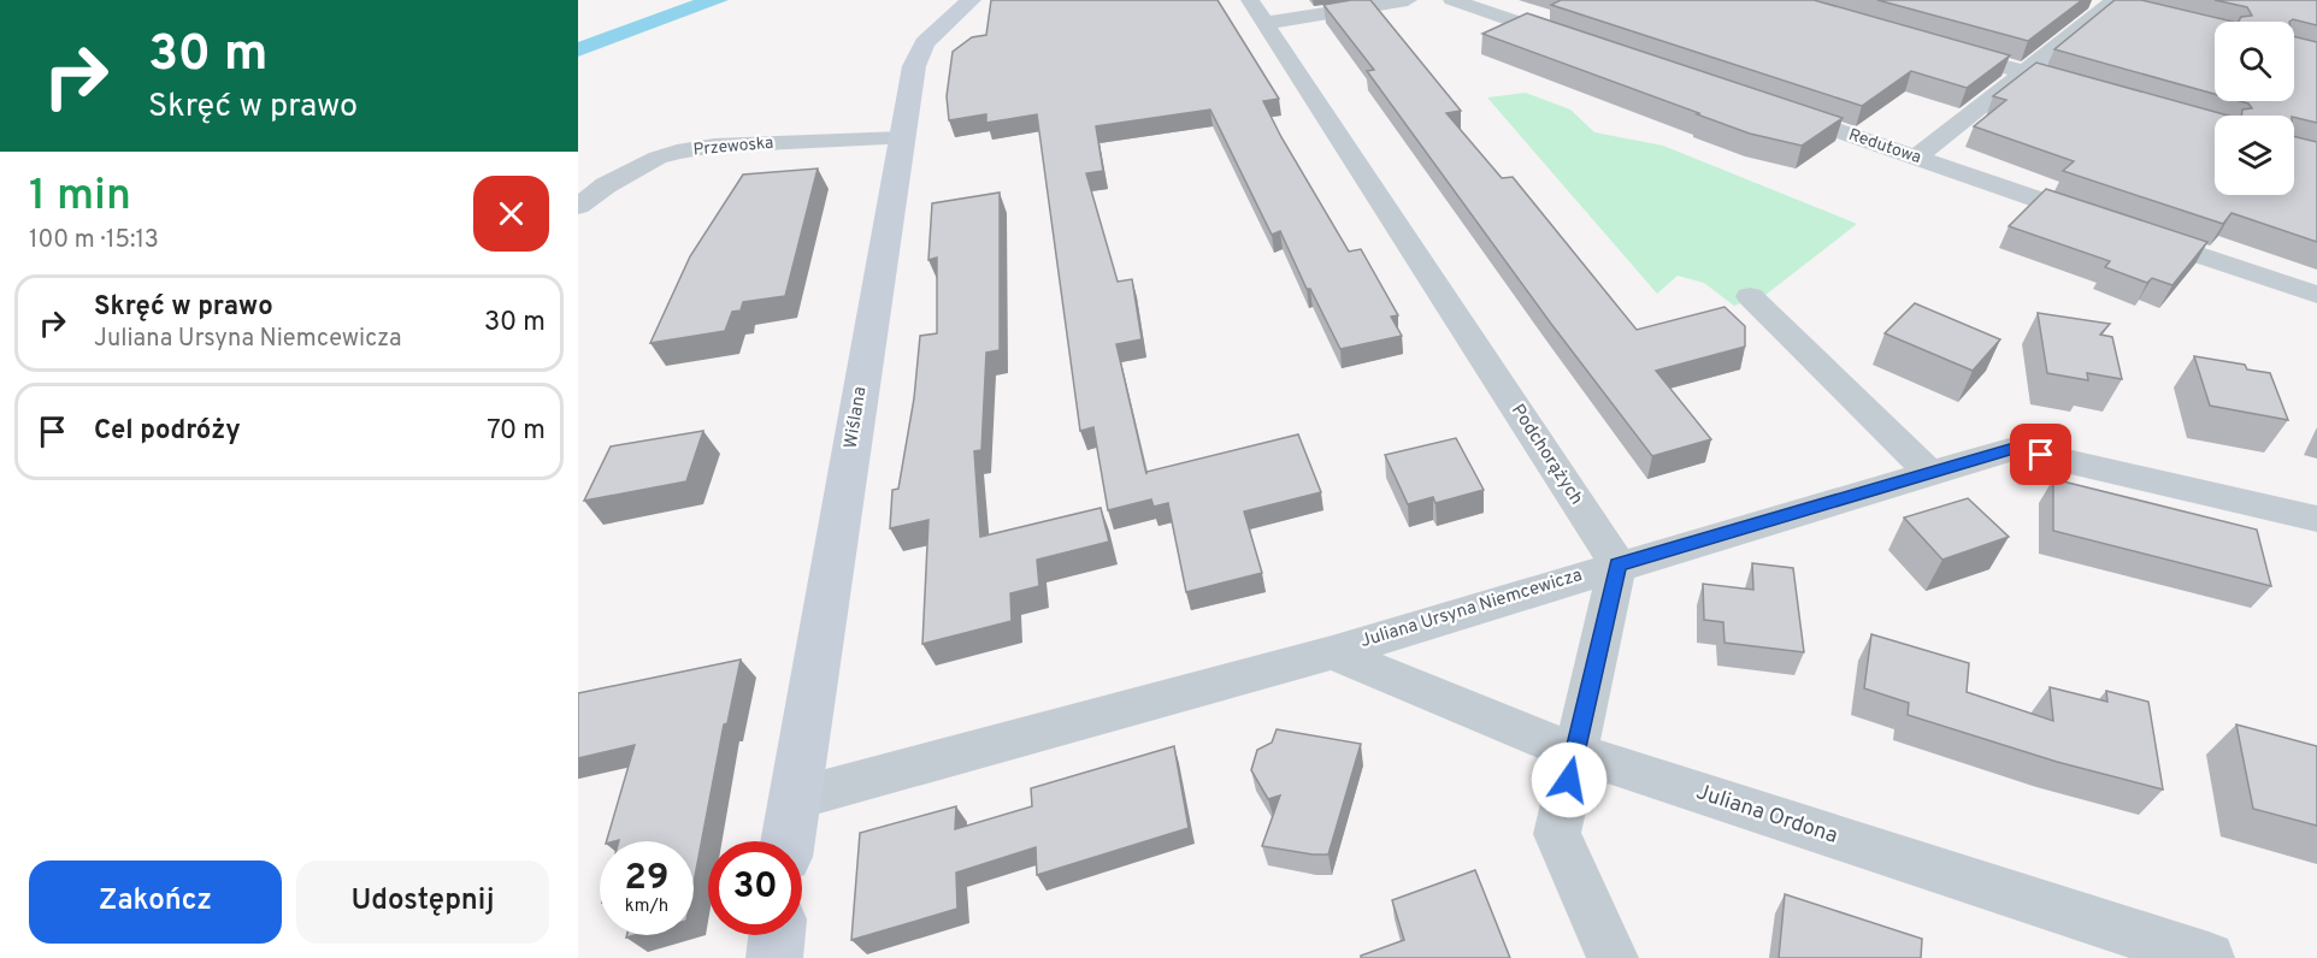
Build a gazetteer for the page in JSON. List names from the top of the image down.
{
  "streets": {
    "street": [
      "Przewoska",
      "Redutowa",
      "Wiślana",
      "Podchorążych",
      "Juliana Ursyna Niemcewicza",
      "Juliana Ordona"
    ]
  },
  "crossings": [
    ["Przewoska", "Wiślana"],
    ["Wiślana", "Juliana Ursyna Niemcewicza"],
    ["Podchorążych", "Juliana Ursyna Niemcewicza"],
    ["Juliana Ursyna Niemcewicza", "Juliana Ordona"]
  ],
  "page": {
    "turn": ["30 m", "Skręć w prawo"],
    "heading": ["1 min", "100 m · 15:13"],
    "list": [
      {
        "name": "Skręć w prawo",
        "note": "Juliana Ursyna Niemcewicza",
        "value": "30 m"
      },
      {
        "name": "Cel podróży",
        "value": "70 m"
      }
    ],
    "speed": "29 km/h",
    "limit": "30",
    "buttons": ["Zakończ", "Udostępnij"]
  }
}
